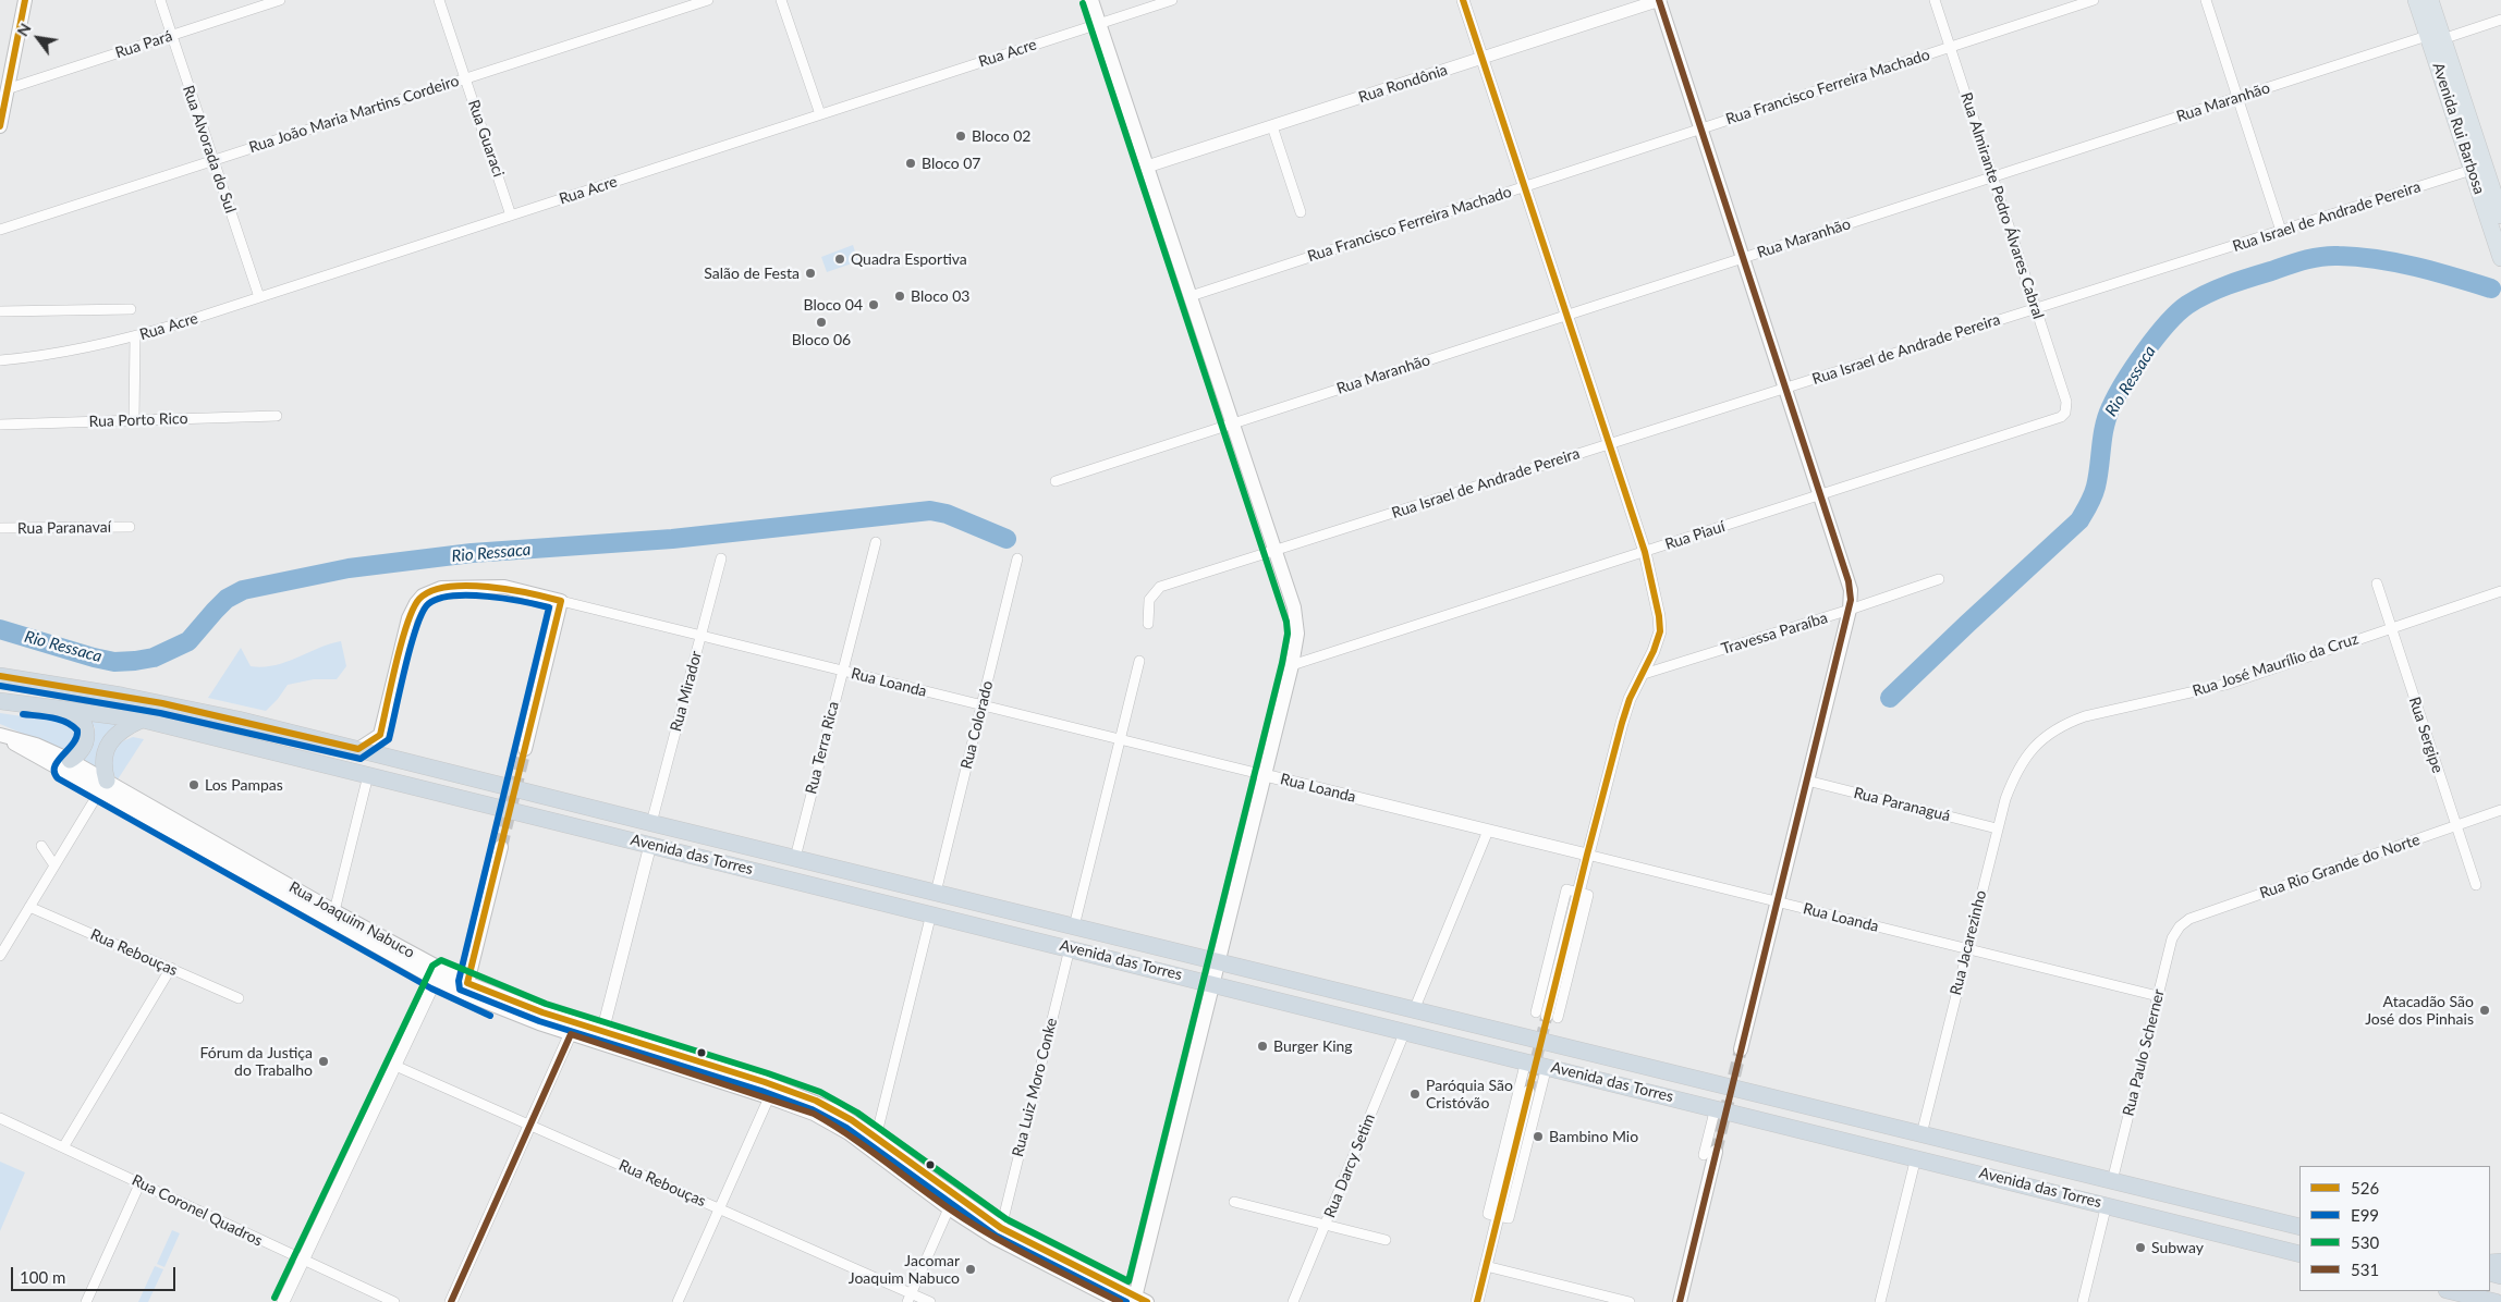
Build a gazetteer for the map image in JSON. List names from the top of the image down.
{
  "streets": {
    "highway": ["Avenida das Torres"],
    "main road": ["Avenida Rui Barbosa", "Rua Loanda", "Rua Joaquim Nabuco"],
    "street": [
      "Rua Pará",
      "Rua Acre",
      "Rua Rondônia",
      "Rua Francisco Ferreira Machado",
      "Rua Maranhão",
      "Rua João Maria Martins Cordeiro",
      "Rua Guaraci",
      "Rua Alvorada do Sul",
      "Rua Almirante Pedro Álvares Cabral",
      "Rua Israel de Andrade Pereira",
      "Rua Porto Rico",
      "Rua Paranavaí",
      "Rua Piauí",
      "Travessa Paraíba",
      "Rua José Maurílio da Cruz",
      "Rua Mirador",
      "Rua Colorado",
      "Rua Sergipe",
      "Rua Terra Rica",
      "Rua Paranaguá",
      "Rua Rio Grande do Norte",
      "Rua Jacarezinho",
      "Rua Rebouças",
      "Rua Paulo Scherner",
      "Rua Luiz Moro Conke",
      "Rua Darcy Setim",
      "Rua Coronel Quadros"
    ]
  },
  "crossings": [
    ["Rua Pará", "Rua Alvorada do Sul"],
    ["Rua Acre", "Rua Guaraci"],
    ["Rua Acre", "Rua Alvorada do Sul"],
    ["Rua Francisco Ferreira Machado", "Rua Almirante Pedro Álvares Cabral"],
    ["Rua Maranhão", "Avenida Rui Barbosa"],
    ["Rua Maranhão", "Rua Almirante Pedro Álvares Cabral"],
    ["Rua João Maria Martins Cordeiro", "Rua Guaraci"],
    ["Rua João Maria Martins Cordeiro", "Rua Alvorada do Sul"],
    ["Avenida Rui Barbosa", "Rua Israel de Andrade Pereira"],
    ["Rua Almirante Pedro Álvares Cabral", "Rua Israel de Andrade Pereira"],
    ["Rua Almirante Pedro Álvares Cabral", "Rua Piauí"],
    ["Rua José Maurílio da Cruz", "Rua Sergipe"],
    ["Rua José Maurílio da Cruz", "Rua Jacarezinho"],
    ["Rua Loanda", "Rua Mirador"],
    ["Rua Loanda", "Rua Colorado"],
    ["Rua Loanda", "Rua Terra Rica"],
    ["Rua Loanda", "Avenida das Torres"],
    ["Rua Loanda", "Rua Jacarezinho"],
    ["Rua Loanda", "Rua Paulo Scherner"],
    ["Rua Mirador", "Avenida das Torres"],
    ["Rua Colorado", "Avenida das Torres"],
    ["Rua Sergipe", "Rua Rio Grande do Norte"],
    ["Rua Terra Rica", "Avenida das Torres"],
    ["Rua Paranaguá", "Rua Jacarezinho"],
    ["Avenida das Torres", "Rua Jacarezinho"],
    ["Avenida das Torres", "Rua Paulo Scherner"],
    ["Avenida das Torres", "Rua Luiz Moro Conke"],
    ["Avenida das Torres", "Rua Darcy Setim"],
    ["Rua Rio Grande do Norte", "Rua Paulo Scherner"],
    ["Rua Joaquim Nabuco", "Rua Luiz Moro Conke"]
  ],
  "water": ["Rio Ressaca"],
  "places": [
    "Bloco 02",
    "Bloco 07",
    "Quadra Esportiva",
    "Salão de Festa",
    "Bloco 03",
    "Bloco 04",
    "Bloco 06",
    "Los Pampas",
    "Atacadão São José dos Pinhais",
    "Burger King",
    "Fórum da Justiça do Trabalho",
    "Paróquia São Cristóvão",
    "Bambino Mio",
    "Subway",
    "Jacomar Joaquim Nabuco"
  ],
  "lines": [
    "transit line 526",
    "transit line 531",
    "transit line 530",
    "transit line E99"
  ],
  "legend": [
    "526",
    "E99",
    "530",
    "531"
  ],
  "scale_bar": "100 m",
  "north": "top left"
}
